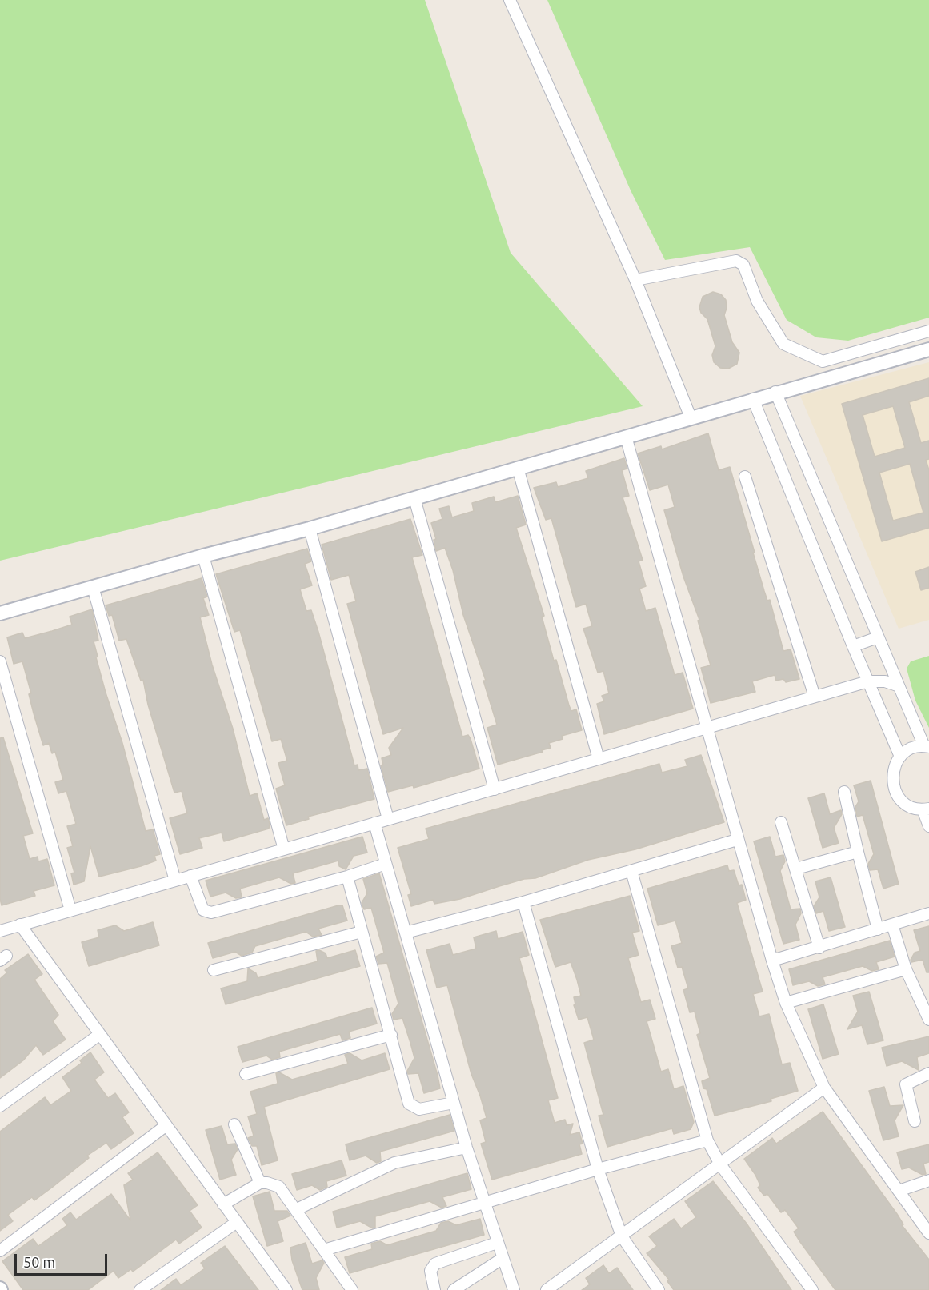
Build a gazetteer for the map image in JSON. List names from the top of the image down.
{
  "scale_bar": "50 m"
}
